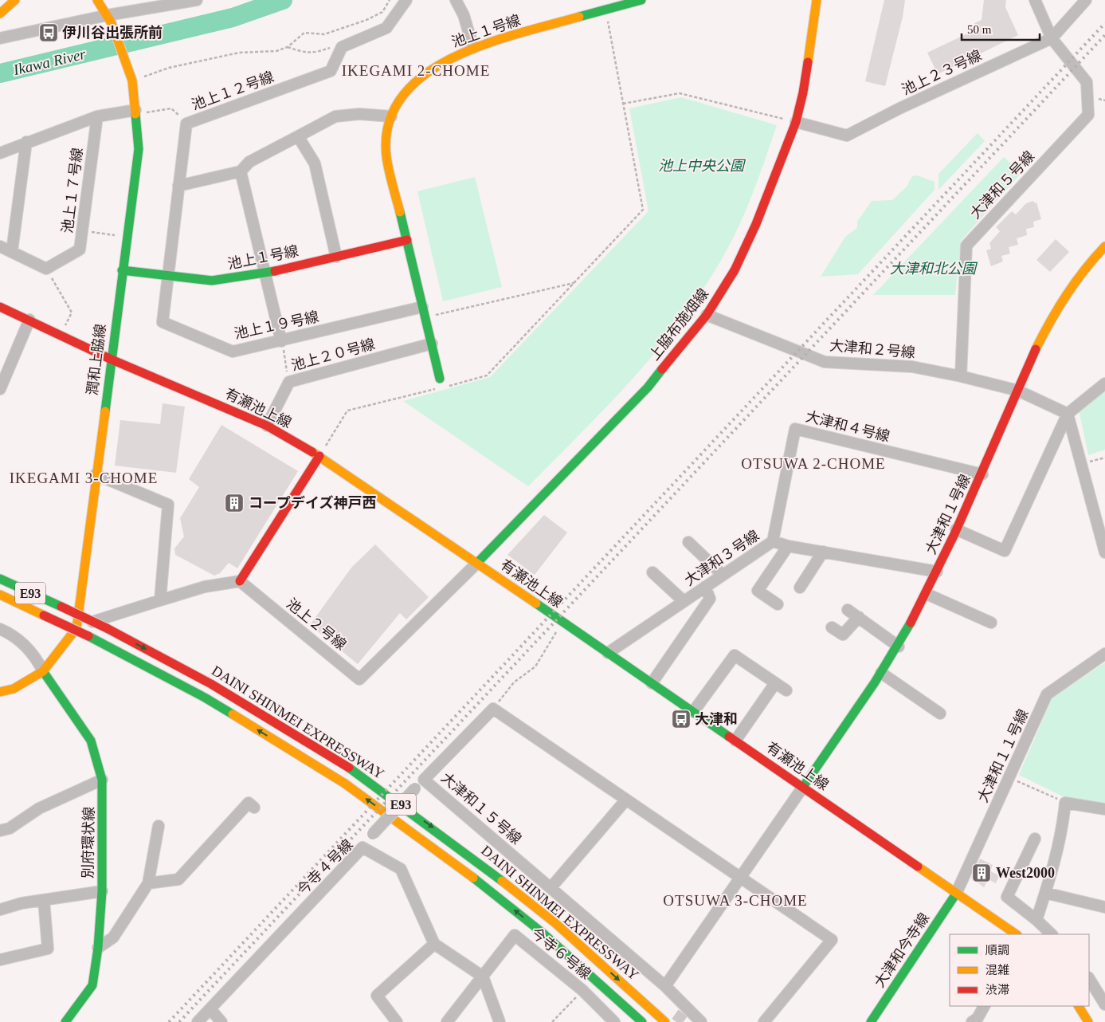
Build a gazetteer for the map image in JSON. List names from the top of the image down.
{
  "streets": {
    "main road": [
      "池上１号線",
      "上脇布施畑線",
      "潤和上脇線",
      "有瀬池上線",
      "大津和１号線",
      "E93",
      "DAINI SHINMEI EXPRESSWAY",
      "別府環状線",
      "大津和今寺線"
    ],
    "street": [
      "池上２３号線",
      "池上１２号線",
      "大津和５号線",
      "池上１７号線",
      "池上１９号線",
      "大津和２号線",
      "池上２０号線",
      "大津和４号線",
      "大津和３号線",
      "池上２号線",
      "大津和１１号線",
      "大津和１５号線",
      "今寺４号線",
      "今寺６号線"
    ]
  },
  "crossings": [
    ["池上１号線", "池上１２号線"],
    ["池上１号線", "池上１９号線"],
    ["池上１号線", "池上２０号線"],
    ["池上１号線", "潤和上脇線"],
    ["池上２３号線", "大津和５号線"],
    ["池上２３号線", "上脇布施畑線"],
    ["池上１２号線", "池上１９号線"],
    ["大津和５号線", "大津和２号線"],
    ["上脇布施畑線", "大津和２号線"],
    ["上脇布施畑線", "有瀬池上線"],
    ["上脇布施畑線", "池上２号線"],
    ["大津和２号線", "大津和１号線"],
    ["池上２０号線", "有瀬池上線"],
    ["潤和上脇線", "有瀬池上線"],
    ["有瀬池上線", "大津和１号線"],
    ["有瀬池上線", "大津和３号線"],
    ["有瀬池上線", "池上２号線"],
    ["有瀬池上線", "大津和１１号線"],
    ["有瀬池上線", "大津和今寺線"],
    ["大津和４号線", "大津和１号線"],
    ["大津和４号線", "大津和３号線"],
    ["大津和１号線", "大津和３号線"],
    ["大津和１１号線", "大津和今寺線"]
  ],
  "districts": [
    "IKEGAMI 2-CHOME",
    "OTSUWA 2-CHOME",
    "IKEGAMI 3-CHOME",
    "OTSUWA 3-CHOME"
  ],
  "water": ["Ikawa River"],
  "parks": ["池上中央公園", "大津和北公園"],
  "places": {
    "bus stop": ["伊川谷出張所前", "大津和"],
    "building": ["コープデイズ神戸西", "West2000"]
  },
  "legend": ["順調", "混雑", "渋滞"],
  "scale_bar": "50 m"
}
